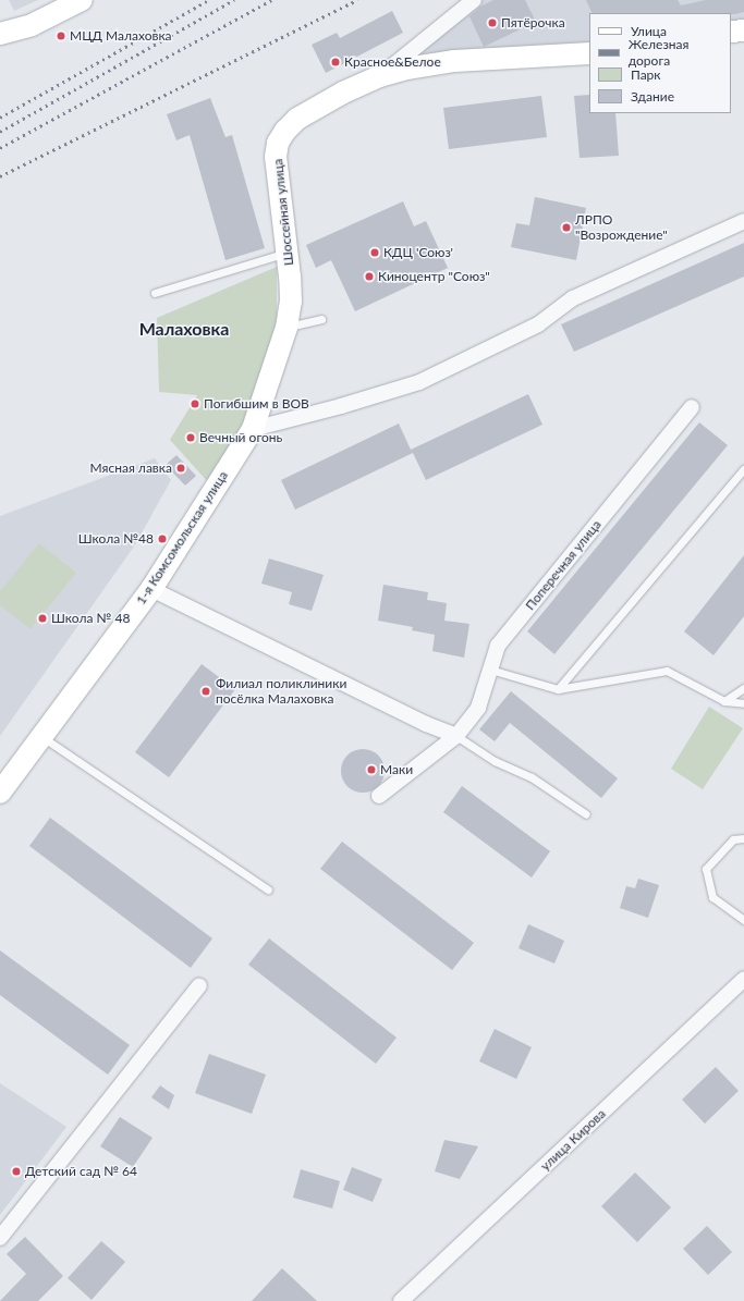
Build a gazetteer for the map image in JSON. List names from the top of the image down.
{
  "streets": {
    "main road": ["Шоссейная улица", "1-я Комсомольская улица"],
    "street": ["Поперечная улица", "улица Кирова"]
  },
  "crossings": [
    ["Шоссейная улица", "1-я Комсомольская улица"]
  ],
  "districts": ["Малаховка"],
  "places": [
    "Пятёрочка",
    "МЦД Малаховка",
    "Красное&Белое",
    "ЛРПО \"Возрождение\"",
    "КДЦ 'Союз'",
    "Киноцентр \"Союз\"",
    "Погибшим в ВОВ",
    "Вечный огонь",
    "Мясная лавка",
    "Школа №48",
    "Школа № 48",
    "Филиал поликлиники посёлка Малаховка",
    "Маки",
    "Детский сад № 64"
  ],
  "legend": [
    "Улица",
    "Железная дорога",
    "Парк",
    "Здание"
  ]
}
